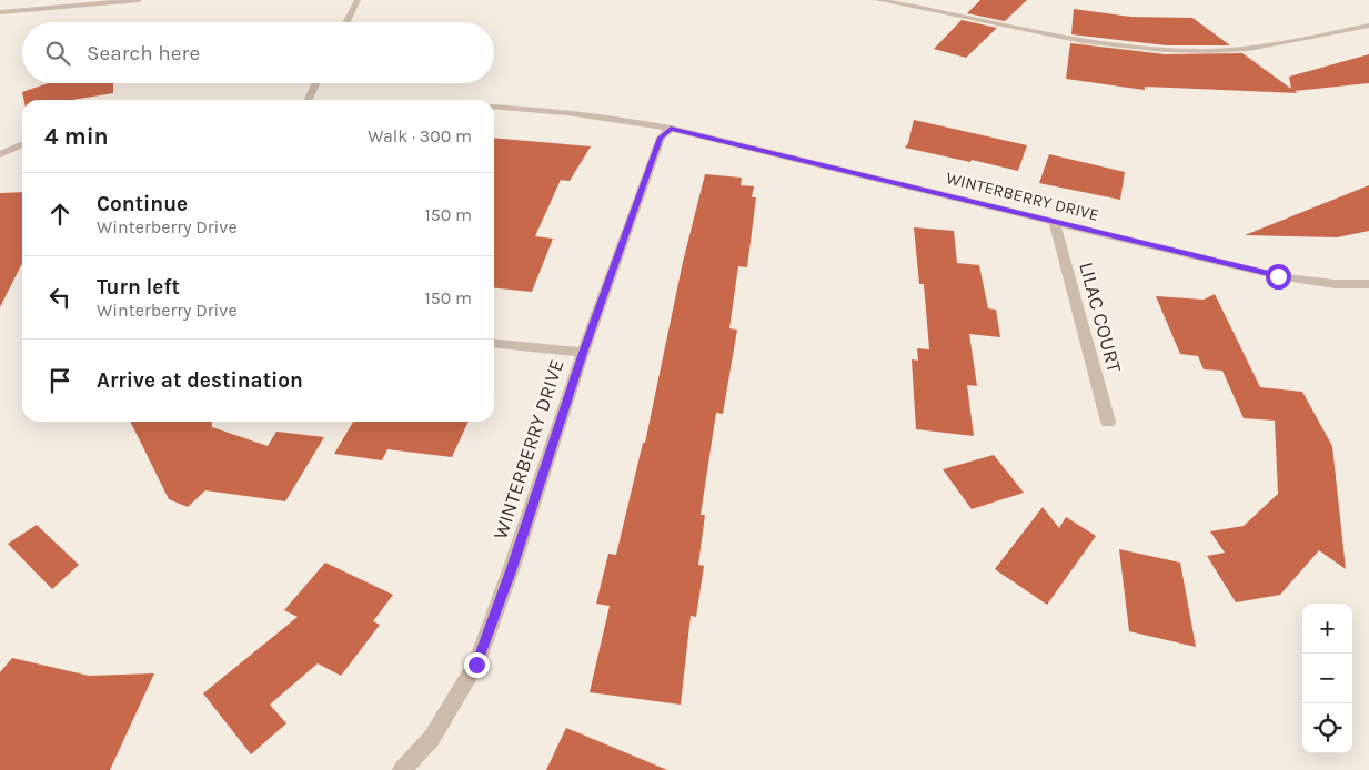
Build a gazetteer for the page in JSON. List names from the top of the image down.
{
  "streets": {
    "street": ["WINTERBERRY DRIVE", "LILAC COURT"]
  },
  "crossings": [
    ["WINTERBERRY DRIVE", "LILAC COURT"]
  ],
  "page": {
    "search": "Search here",
    "heading": ["4 min", "Walk · 300 m"],
    "list": [
      ["Continue", "Winterberry Drive", "150 m"],
      ["Turn left", "Winterberry Drive", "150 m"],
      "Arrive at destination"
    ],
    "map_buttons": ["+", "−"]
  }
}
